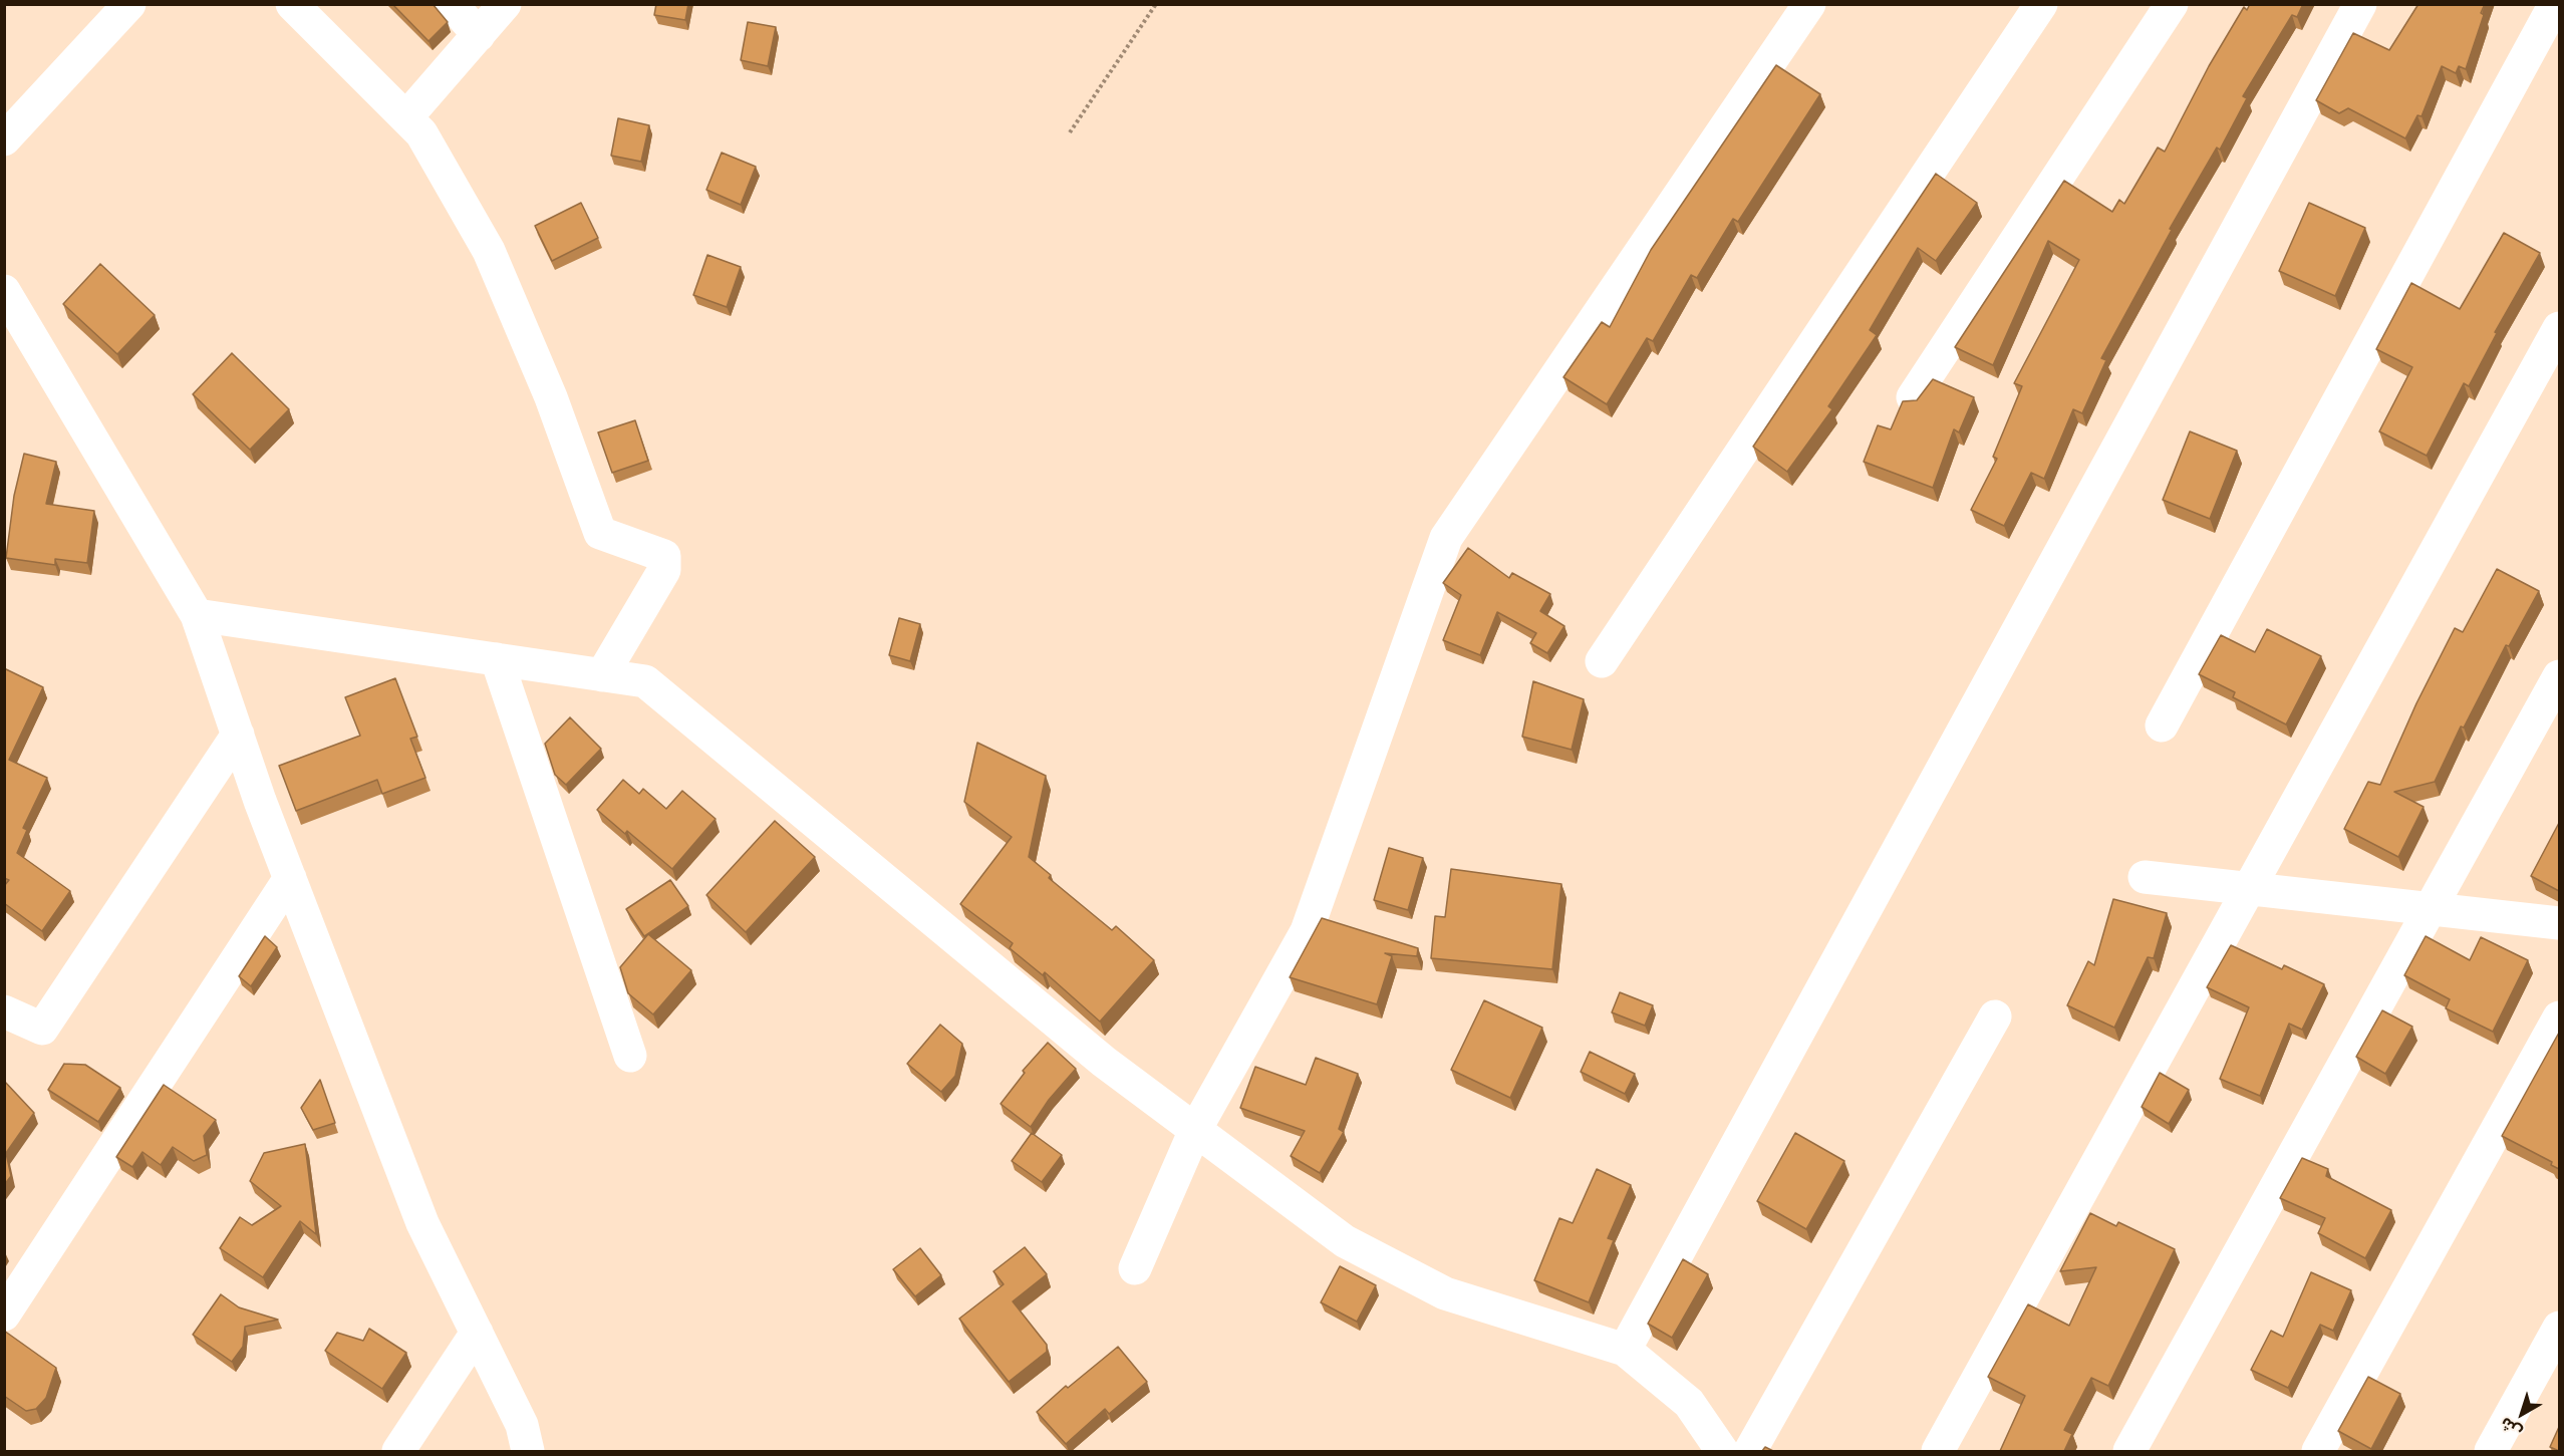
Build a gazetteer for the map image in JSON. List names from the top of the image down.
{
  "north": "bottom left"
}
